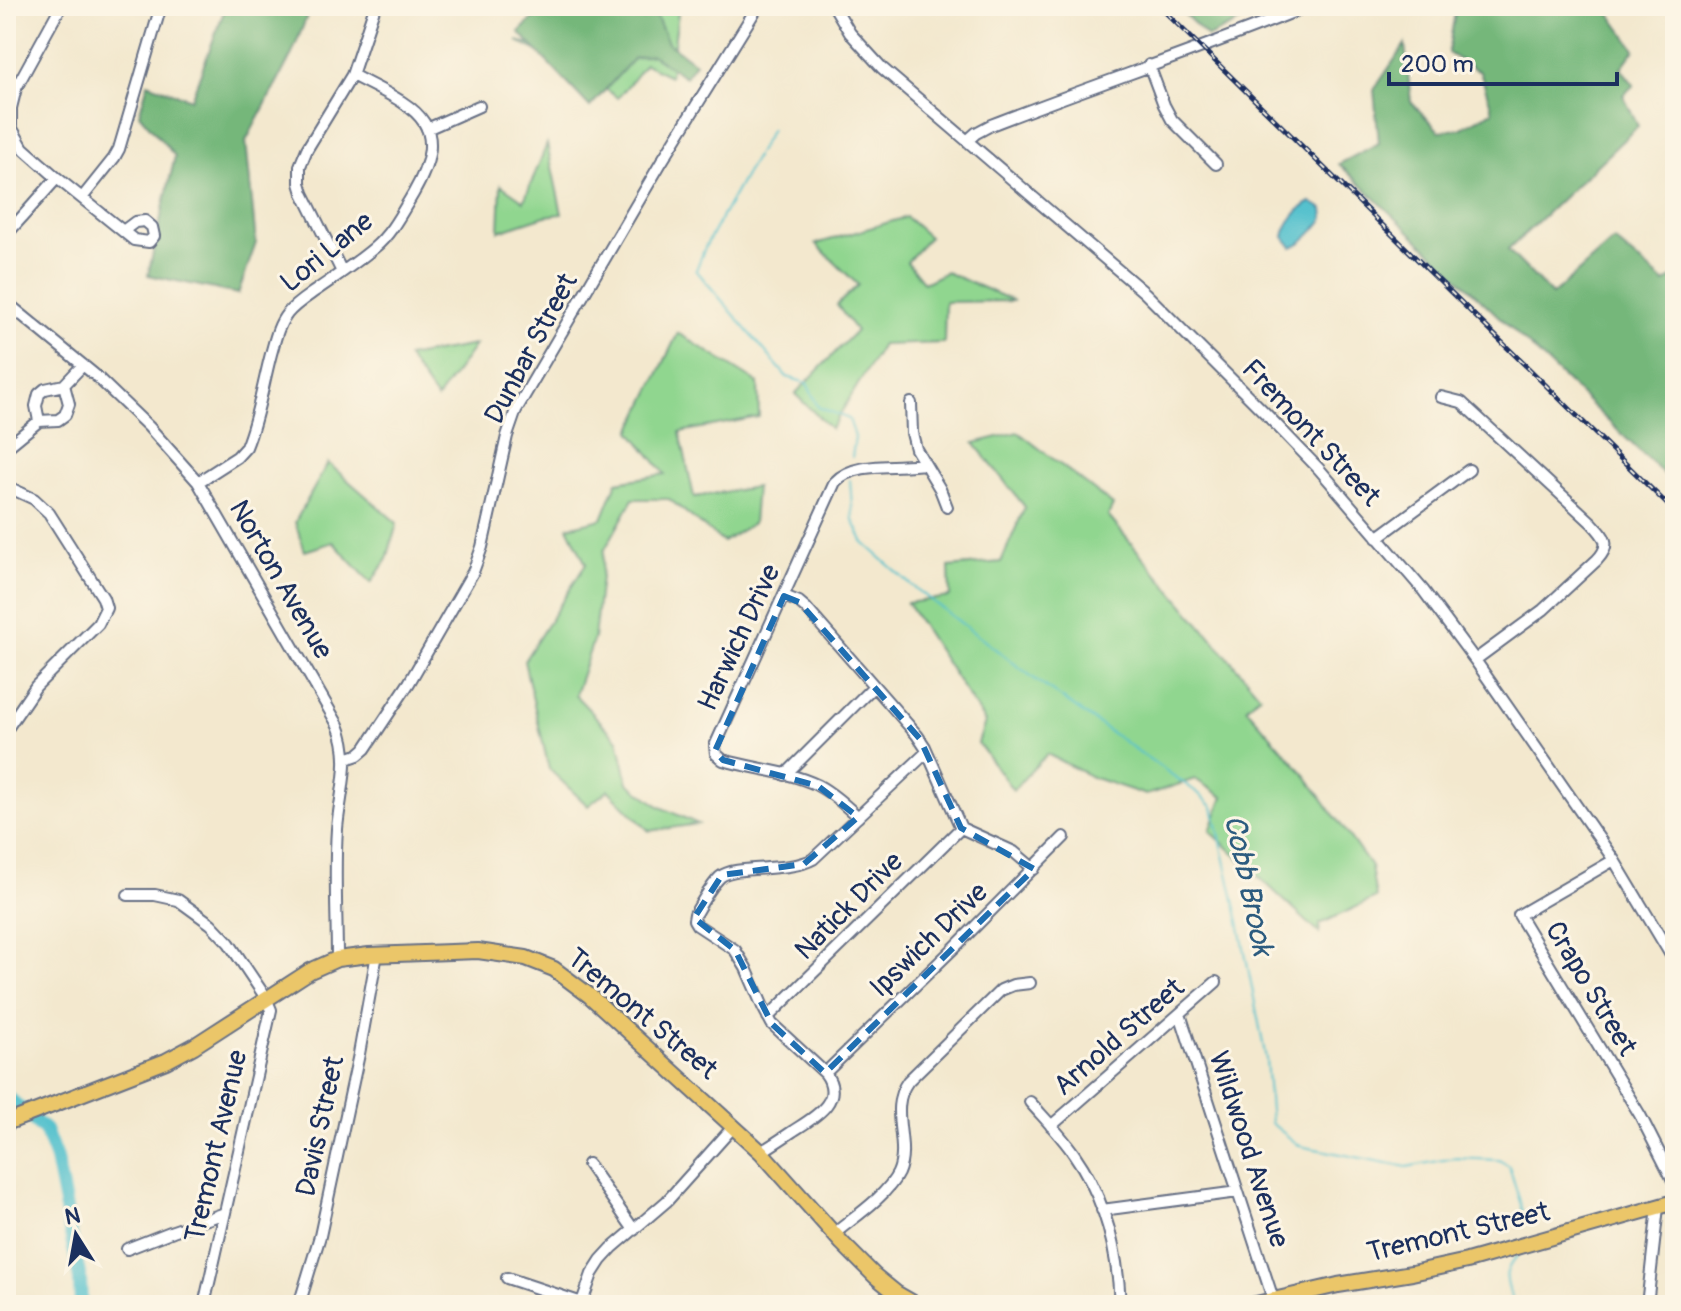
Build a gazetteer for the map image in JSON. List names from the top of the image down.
{
  "streets": {
    "main road": ["Tremont Street"],
    "street": [
      "Lori Lane",
      "Dunbar Street",
      "Fremont Street",
      "Norton Avenue",
      "Harwich Drive",
      "Natick Drive",
      "Ipswich Drive",
      "Crapo Street",
      "Arnold Street",
      "Davis Street",
      "Tremont Avenue",
      "Wildwood Avenue"
    ]
  },
  "crossings": [
    ["Lori Lane", "Norton Avenue"],
    ["Dunbar Street", "Norton Avenue"],
    ["Fremont Street", "Crapo Street"],
    ["Norton Avenue", "Tremont Street"],
    ["Tremont Street", "Davis Street"],
    ["Tremont Street", "Tremont Avenue"],
    ["Tremont Street", "Wildwood Avenue"],
    ["Arnold Street", "Wildwood Avenue"]
  ],
  "water": ["Cobb Brook"],
  "scale_bar": "200 m",
  "north": "top"
}
